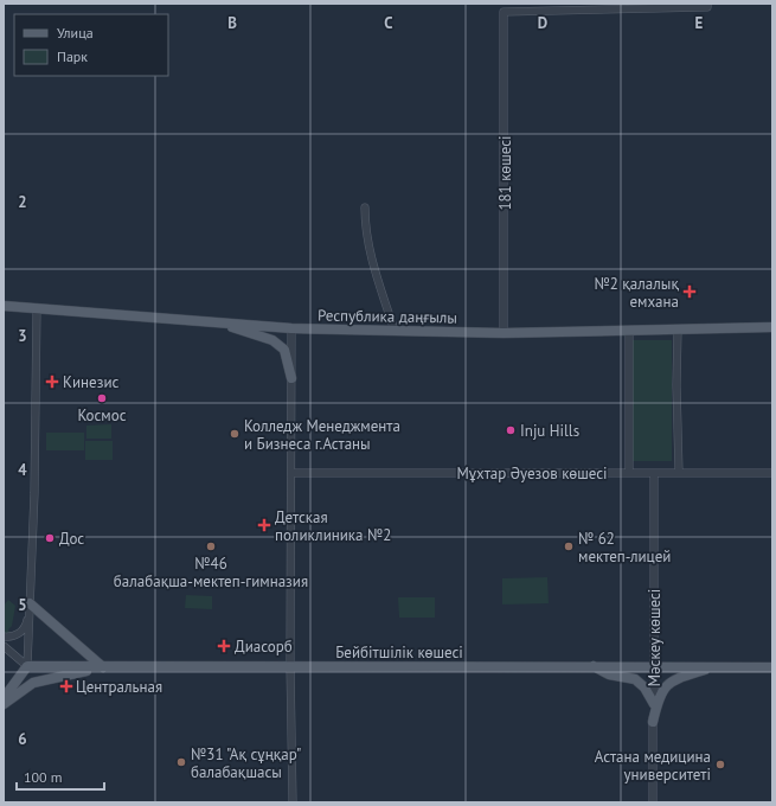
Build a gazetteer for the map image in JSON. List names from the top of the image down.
{
  "streets": {
    "main road": ["Республика даңғылы", "Бейбітшілік көшесі"],
    "street": ["181 көшесі", "Мұхтар Әуезов көшесі", "Мәскеу көшесі"]
  },
  "crossings": [
    ["181 көшесі", "Республика даңғылы"],
    ["Мұхтар Әуезов көшесі", "Мәскеу көшесі"],
    ["Мәскеу көшесі", "Бейбітшілік көшесі"]
  ],
  "places": {
    "health": [
      "№2 қалалық емхана",
      "Кинезис",
      "Детская поликлиника №2",
      "Диасорб",
      "Центральная"
    ],
    "other": [
      "Космос",
      "Inju Hills",
      "Колледж Менеджмента и Бизнеса г.Астаны",
      "Дос",
      "№46 балабақша-мектеп-гимназия",
      "№ 62 мектеп-лицей",
      "№31 \"Ақ сұңқар\" балабақшасы",
      "Астана медицина университеті"
    ]
  },
  "legend": ["Улица", "Парк"],
  "scale_bar": "100 m",
  "grid": {
    "columns": [
      "B",
      "C",
      "D",
      "E"
    ],
    "rows": [
      "2",
      "3",
      "4",
      "5",
      "6"
    ]
  }
}
